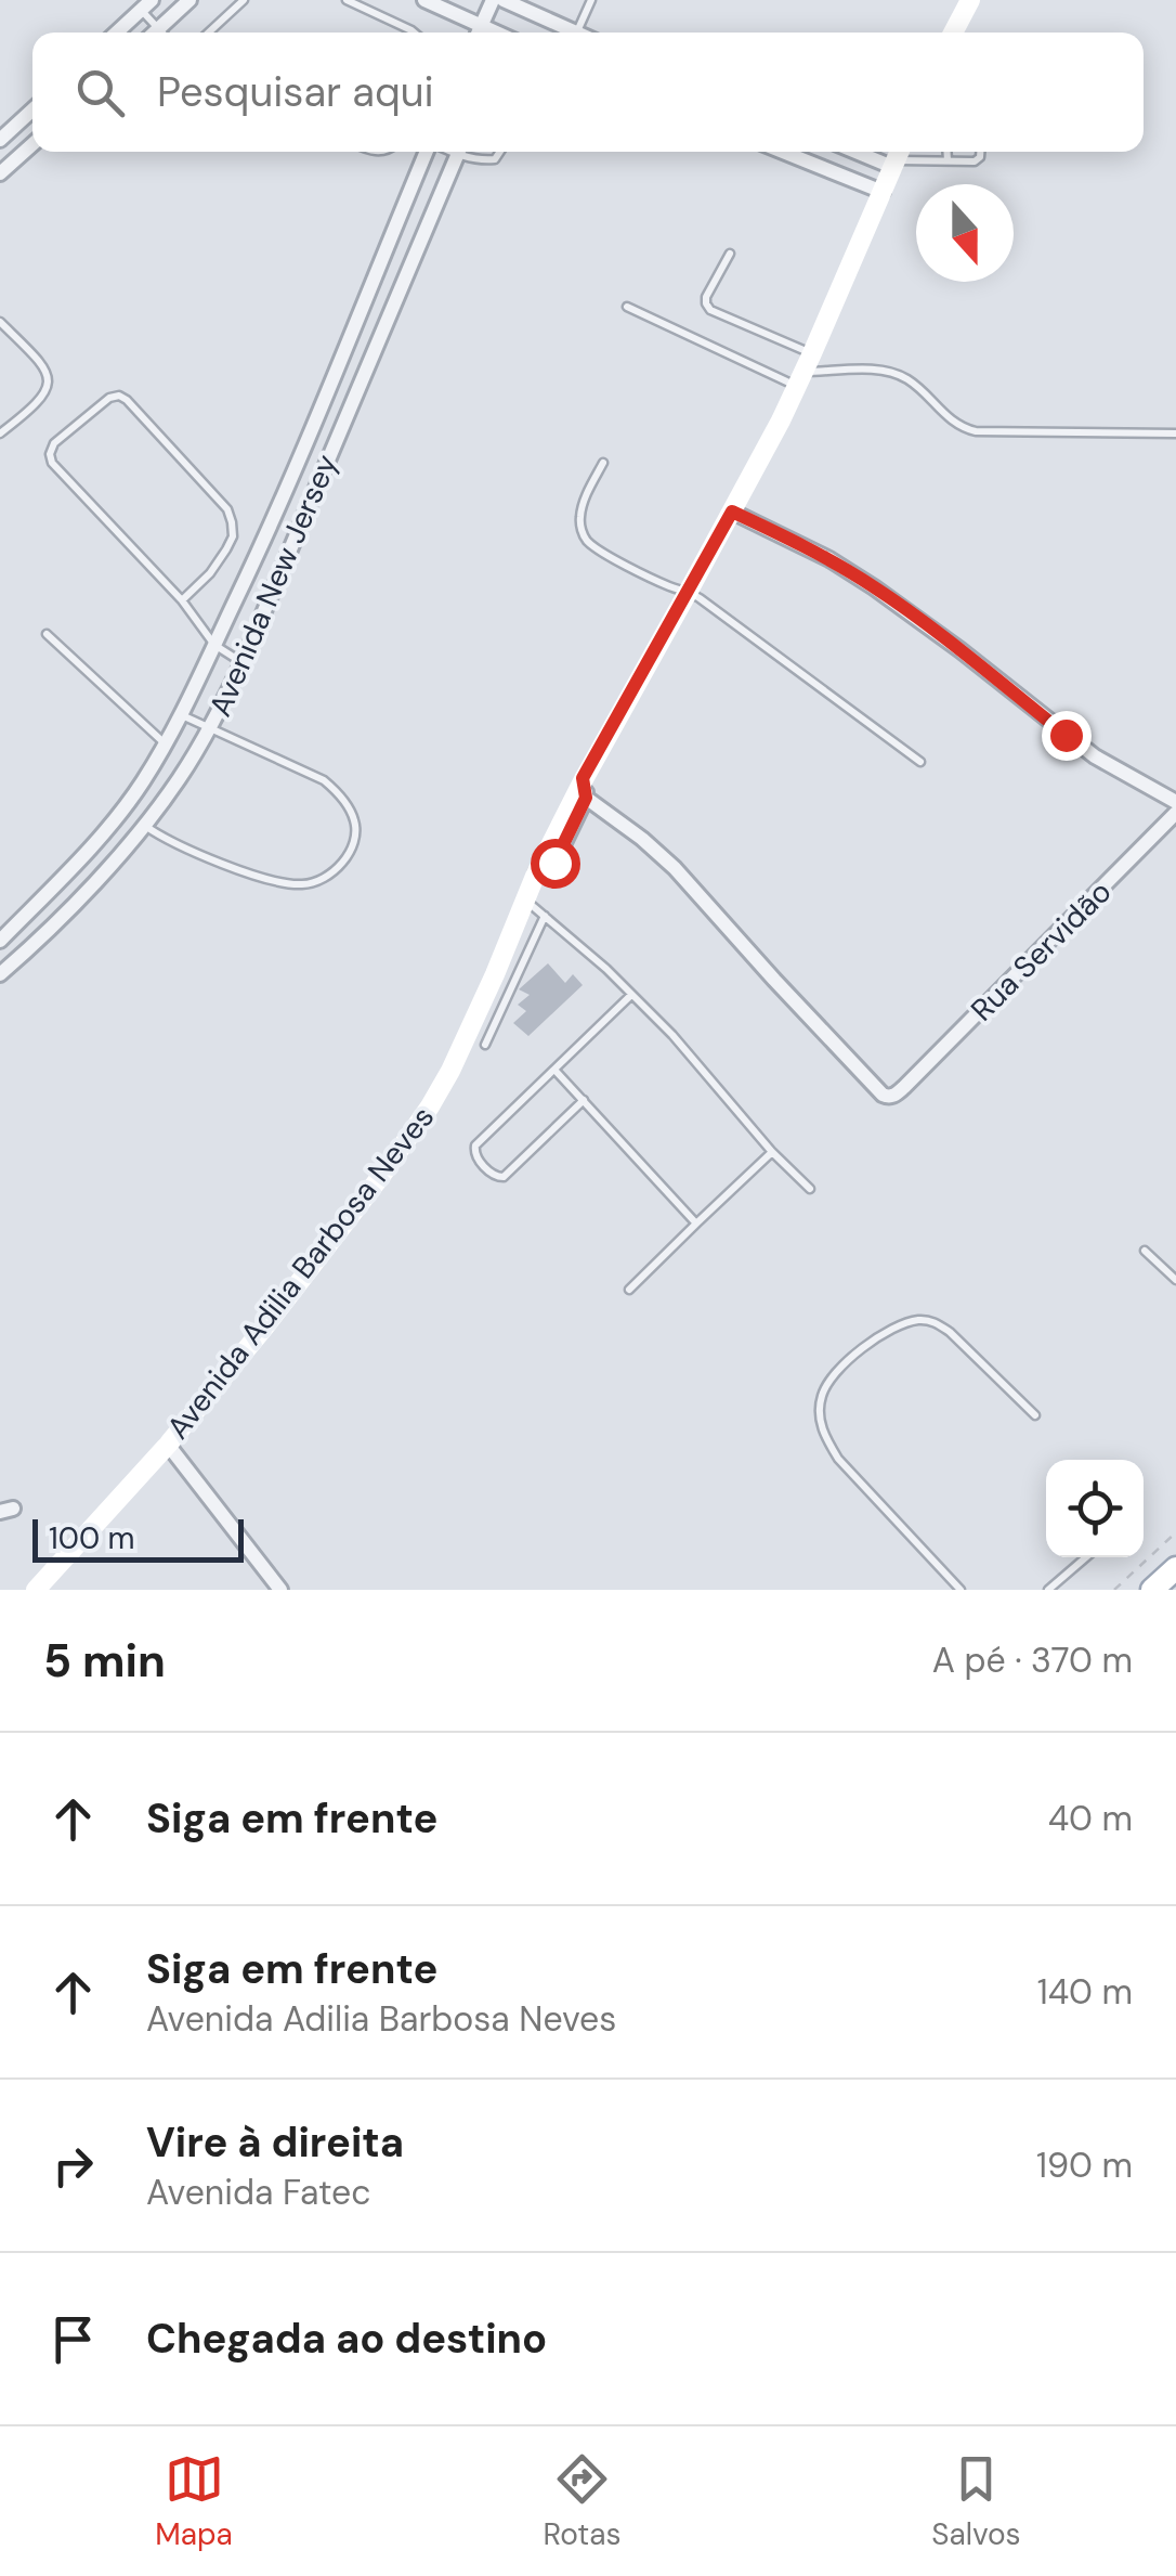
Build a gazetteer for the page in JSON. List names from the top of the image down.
{
  "streets": {
    "street": ["Avenida New Jersey", "Rua Servidão", "Avenida Adilia Barbosa Neves"]
  },
  "crossings": [
    ["Rua Servidão", "Avenida Adilia Barbosa Neves"]
  ],
  "scale_bar": "100 m",
  "north": "bottom",
  "page": {
    "search": "Pesquisar aqui",
    "scale": "100 m",
    "heading": ["5 min", "A pé · 370 m"],
    "list": [
      ["Siga em frente", "40 m"],
      ["Siga em frente", "Avenida Adilia Barbosa Neves", "140 m"],
      ["Vire à direita", "Avenida Fatec", "190 m"],
      "Chegada ao destino"
    ],
    "nav": ["Mapa", "Rotas", "Salvos"]
  }
}
